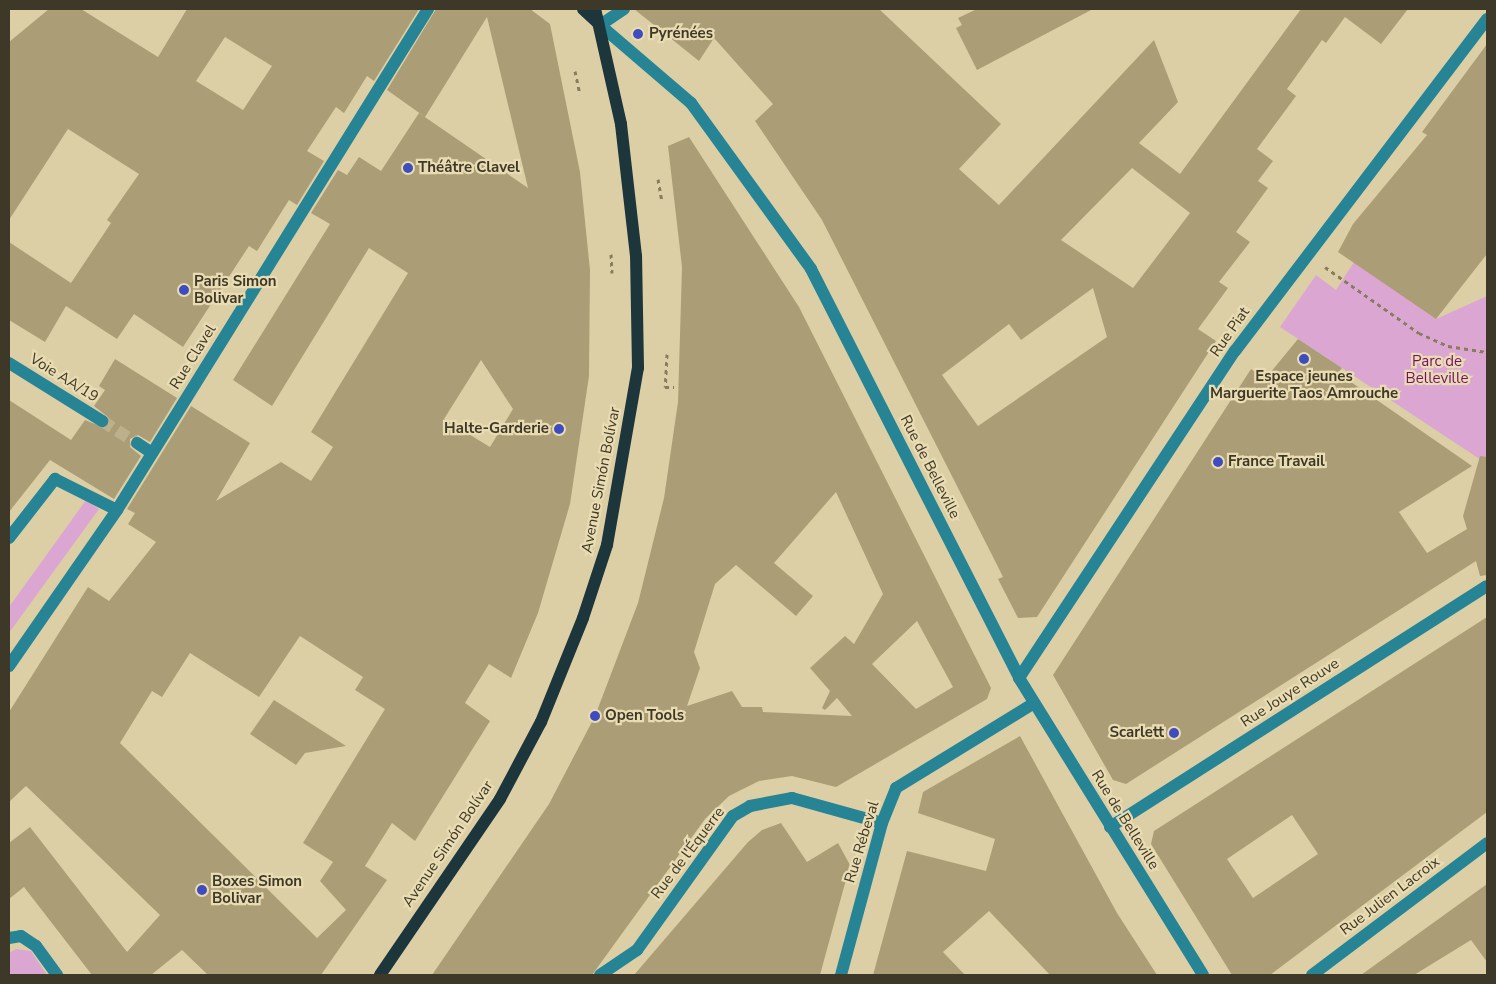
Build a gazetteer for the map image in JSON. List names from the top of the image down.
{
  "streets": {
    "main road": ["Rue de Belleville", "Avenue Simón Bolívar"],
    "street": [
      "Rue Piat",
      "Rue Clavel",
      "Voie AA/19",
      "Rue Jouye Rouve",
      "Rue Rébeval",
      "Rue de l'Équerre",
      "Rue Julien Lacroix"
    ]
  },
  "crossings": [
    ["Rue Piat", "Rue de Belleville"],
    ["Rue de Belleville", "Avenue Simón Bolívar"],
    ["Rue de Belleville", "Rue Jouye Rouve"],
    ["Rue de Belleville", "Rue Rébeval"],
    ["Rue Rébeval", "Rue de l'Équerre"]
  ],
  "parks": ["Parc de Belleville"],
  "places": [
    "Pyrénées",
    "Théâtre Clavel",
    "Paris Simon Bolivar",
    "Espace jeunes Marguerite Taos Amrouche",
    "Halte-Garderie",
    "France Travail",
    "Open Tools",
    "Scarlett",
    "Boxes Simon Bolivar"
  ]
}
